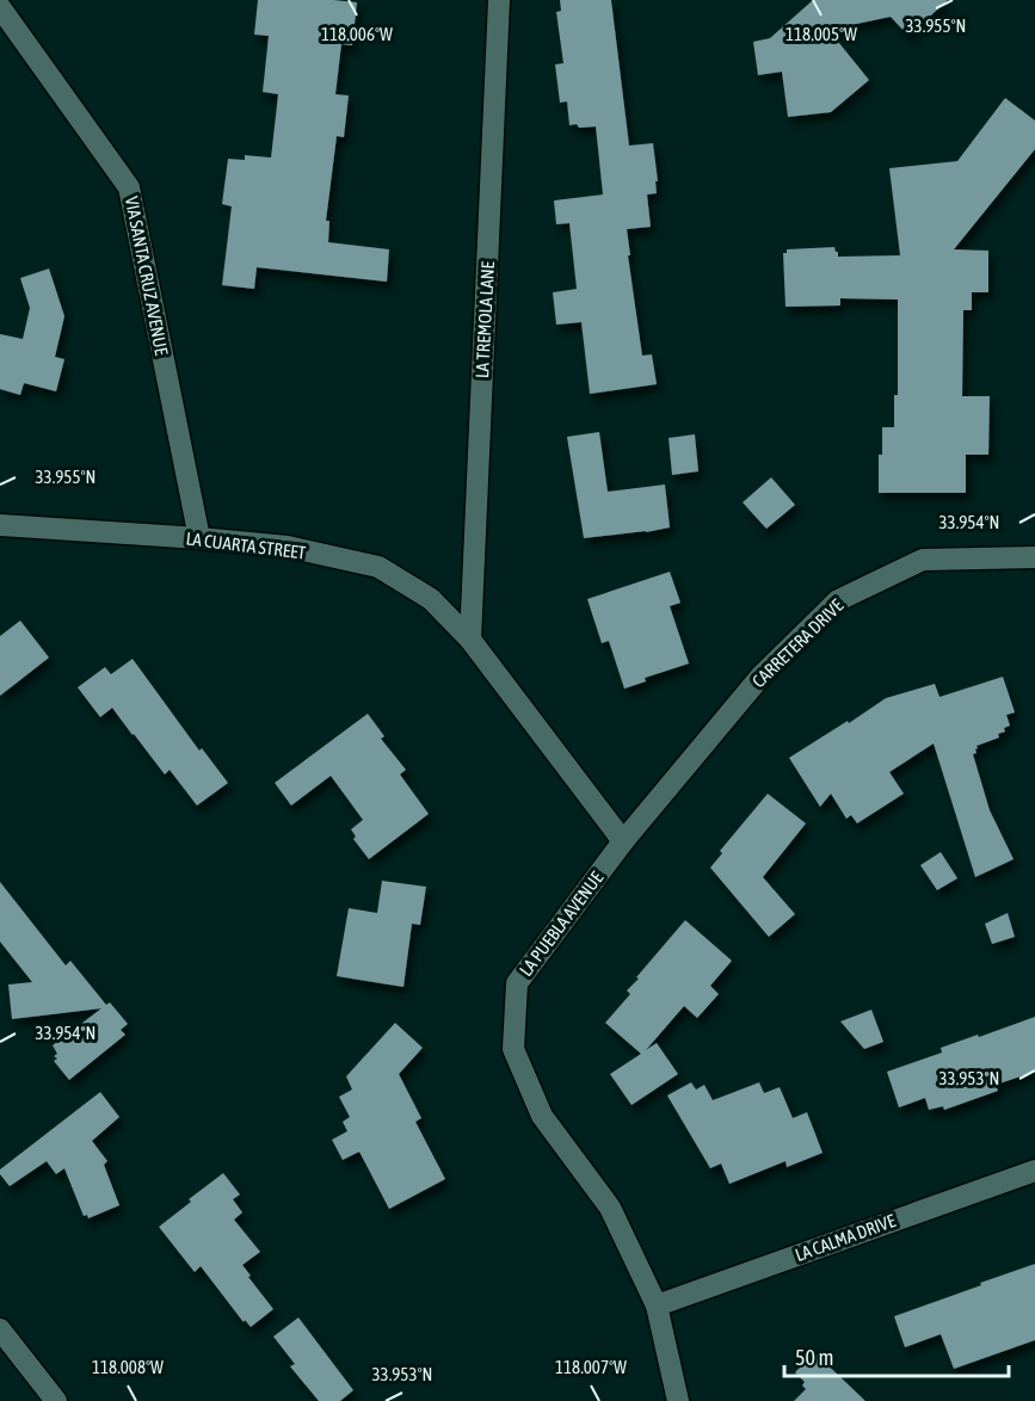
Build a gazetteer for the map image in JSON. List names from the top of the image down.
{
  "streets": {
    "street": [
      "VIA SANTA CRUZ AVENUE",
      "LA TREMOLA LANE",
      "LA CUARTA STREET",
      "CARRETERA DRIVE",
      "LA PUEBLA AVENUE",
      "LA CALMA DRIVE"
    ]
  },
  "crossings": [
    ["VIA SANTA CRUZ AVENUE", "LA CUARTA STREET"],
    ["LA TREMOLA LANE", "LA CUARTA STREET"],
    ["LA CUARTA STREET", "CARRETERA DRIVE"],
    ["LA CUARTA STREET", "LA PUEBLA AVENUE"],
    ["CARRETERA DRIVE", "LA PUEBLA AVENUE"],
    ["LA PUEBLA AVENUE", "LA CALMA DRIVE"]
  ],
  "scale_bar": "50 m",
  "coordinates": [
    "33.955°N",
    "118.006°W",
    "118.005°W",
    "33.954°N",
    "33.953°N",
    "118.008°W",
    "118.007°W"
  ]
}
